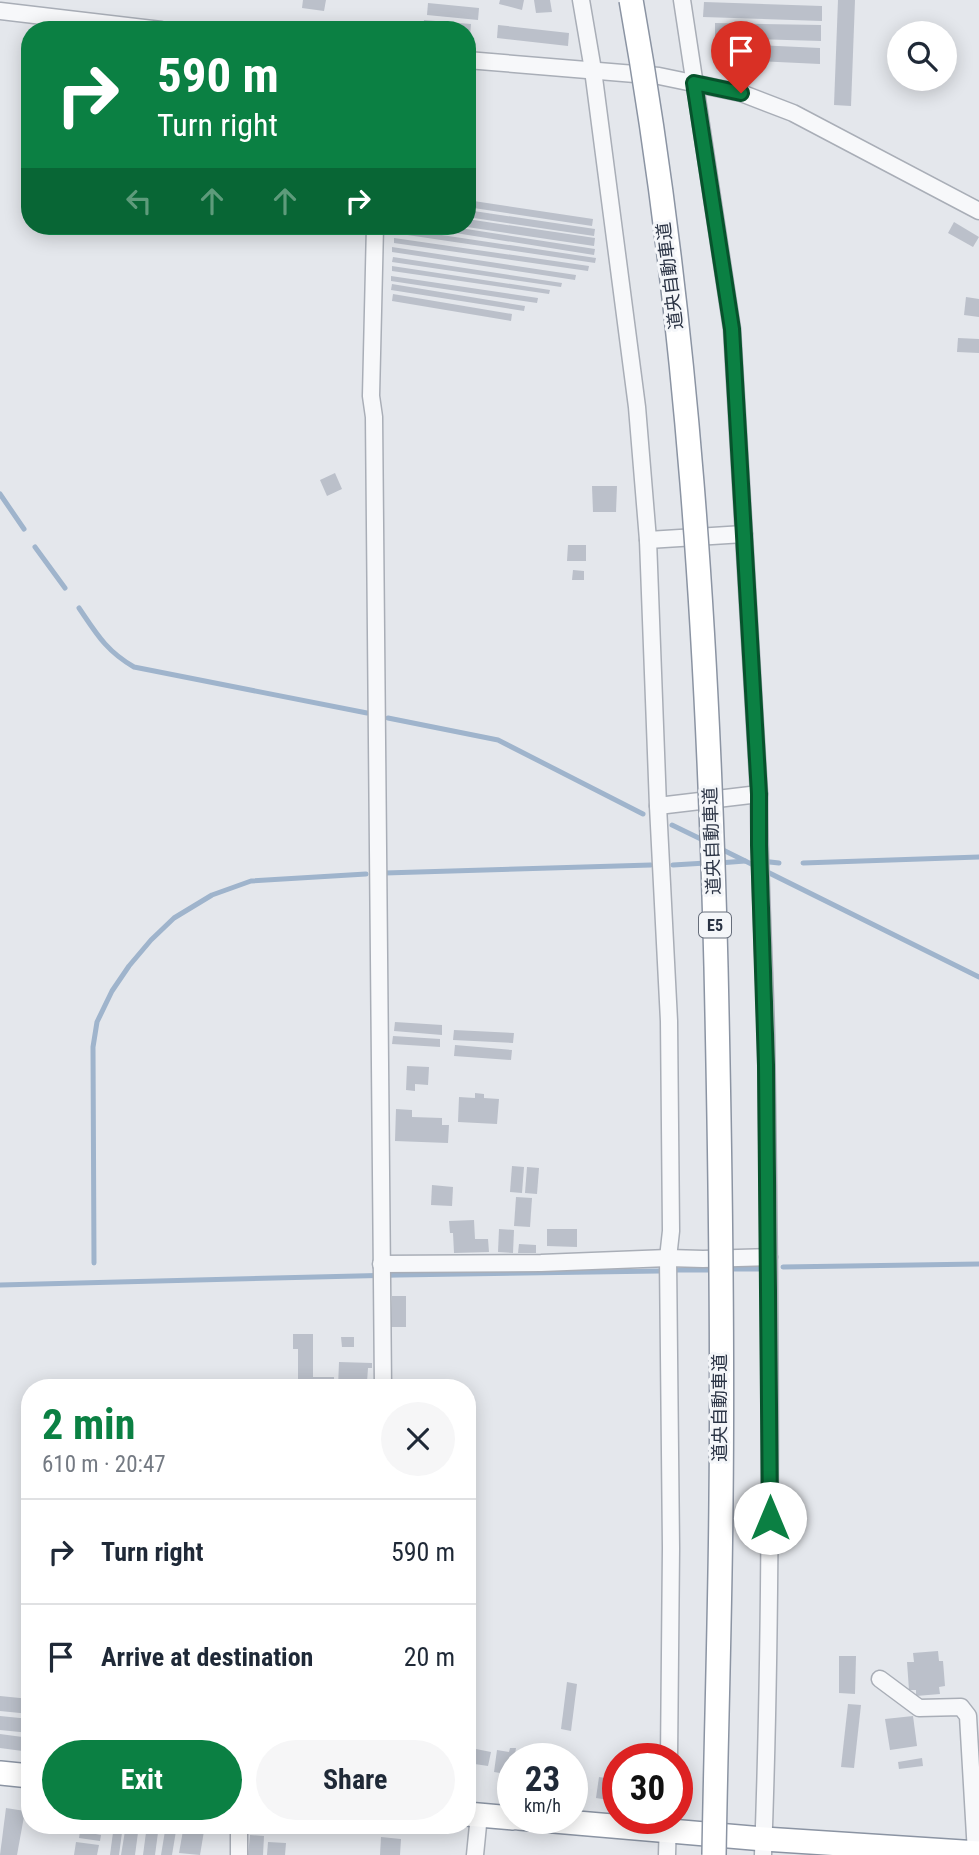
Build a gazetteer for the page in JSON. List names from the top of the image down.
{
  "streets": {
    "highway": ["道央自動車道", "E5"]
  },
  "page": {
    "turn": ["590 m", "Turn right"],
    "heading": ["2 min", "610 m · 20:47"],
    "list": [
      {
        "name": "Turn right",
        "value": "590 m"
      },
      {
        "name": "Arrive at destination",
        "value": "20 m"
      }
    ],
    "buttons": ["Exit", "Share"],
    "speed": "23 km/h",
    "limit": "30"
  }
}
